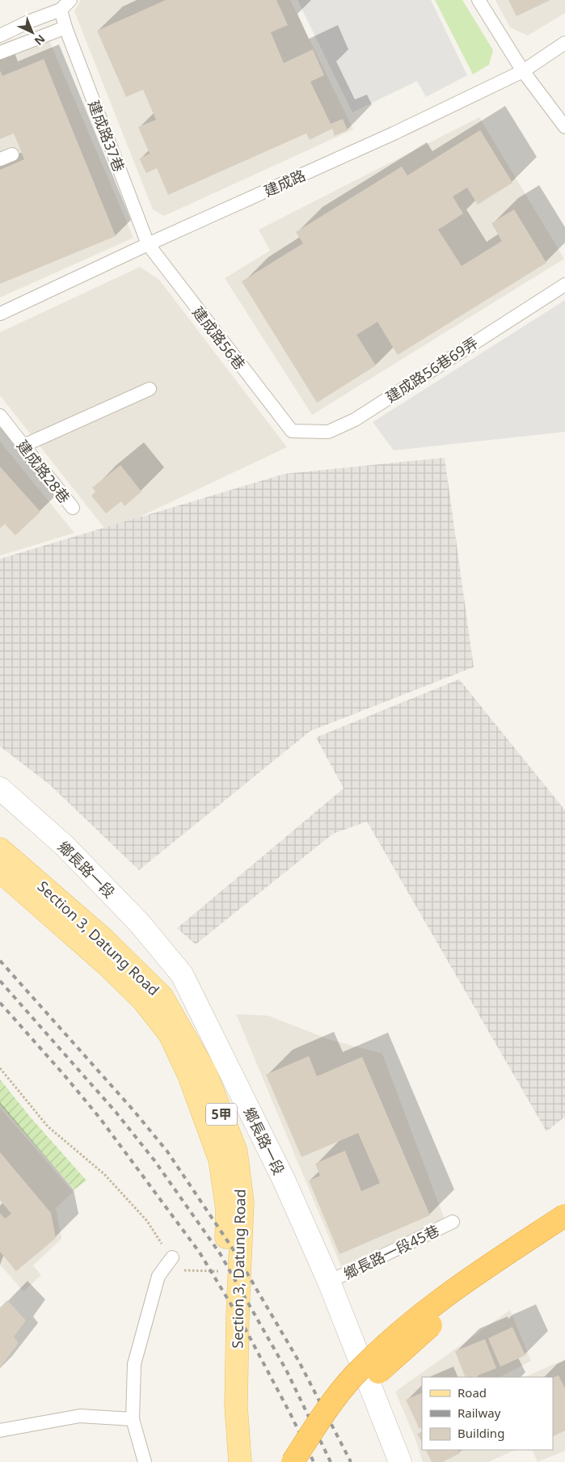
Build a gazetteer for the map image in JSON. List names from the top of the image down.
{
  "streets": {
    "main road": ["Section 3, Datung Road", "5甲"],
    "street": ["鄉長路一段"],
    "lane": [
      "建成路37巷",
      "建成路",
      "建成路56巷",
      "建成路56巷69弄",
      "建成路28巷",
      "鄉長路一段45巷"
    ]
  },
  "crossings": [
    ["建成路37巷", "建成路"],
    ["建成路37巷", "建成路56巷"],
    ["建成路", "建成路56巷"],
    ["建成路56巷", "建成路56巷69弄"],
    ["鄉長路一段", "鄉長路一段45巷"]
  ],
  "legend": ["Road", "Railway", "Building"],
  "north": "bottom right"
}
